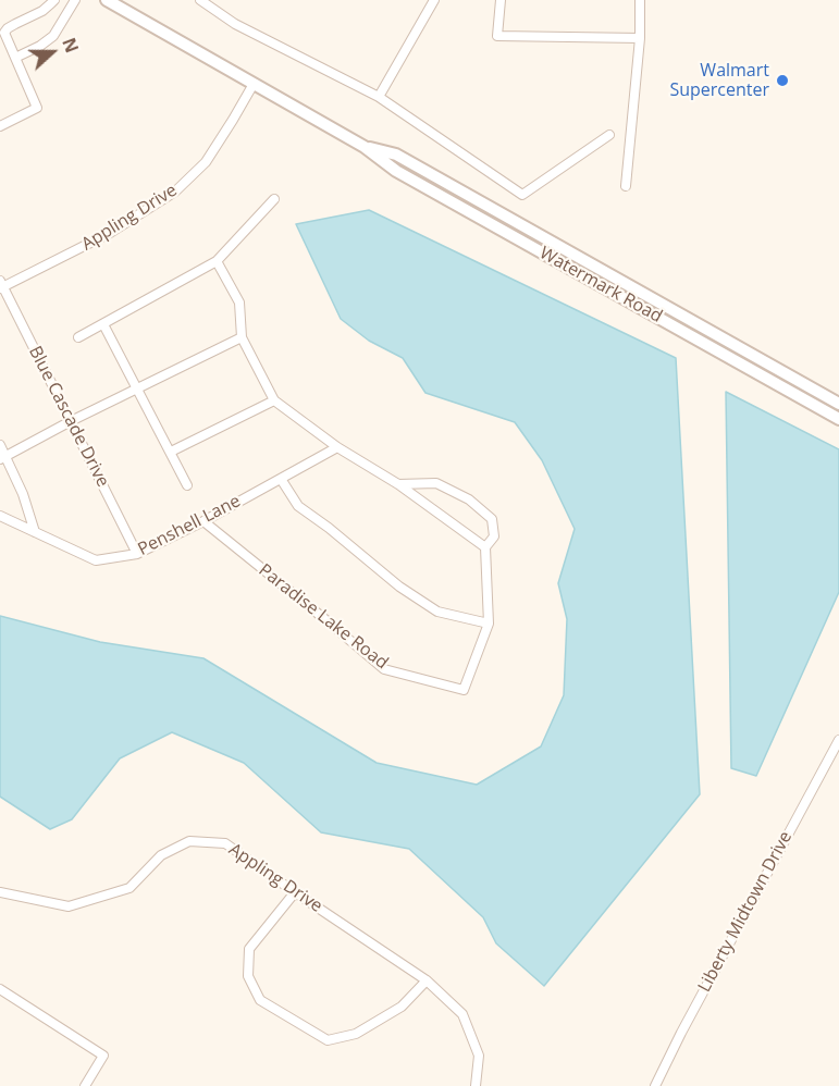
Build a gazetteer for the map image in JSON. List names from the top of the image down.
{
  "streets": {
    "street": [
      "Appling Drive",
      "Watermark Road",
      "Blue Cascade Drive",
      "Penshell Lane",
      "Paradise Lake Road",
      "Liberty Midtown Drive"
    ]
  },
  "crossings": [
    ["Appling Drive", "Watermark Road"],
    ["Appling Drive", "Blue Cascade Drive"],
    ["Blue Cascade Drive", "Penshell Lane"],
    ["Penshell Lane", "Paradise Lake Road"]
  ],
  "places": ["Walmart Supercenter"],
  "north": "right"
}
